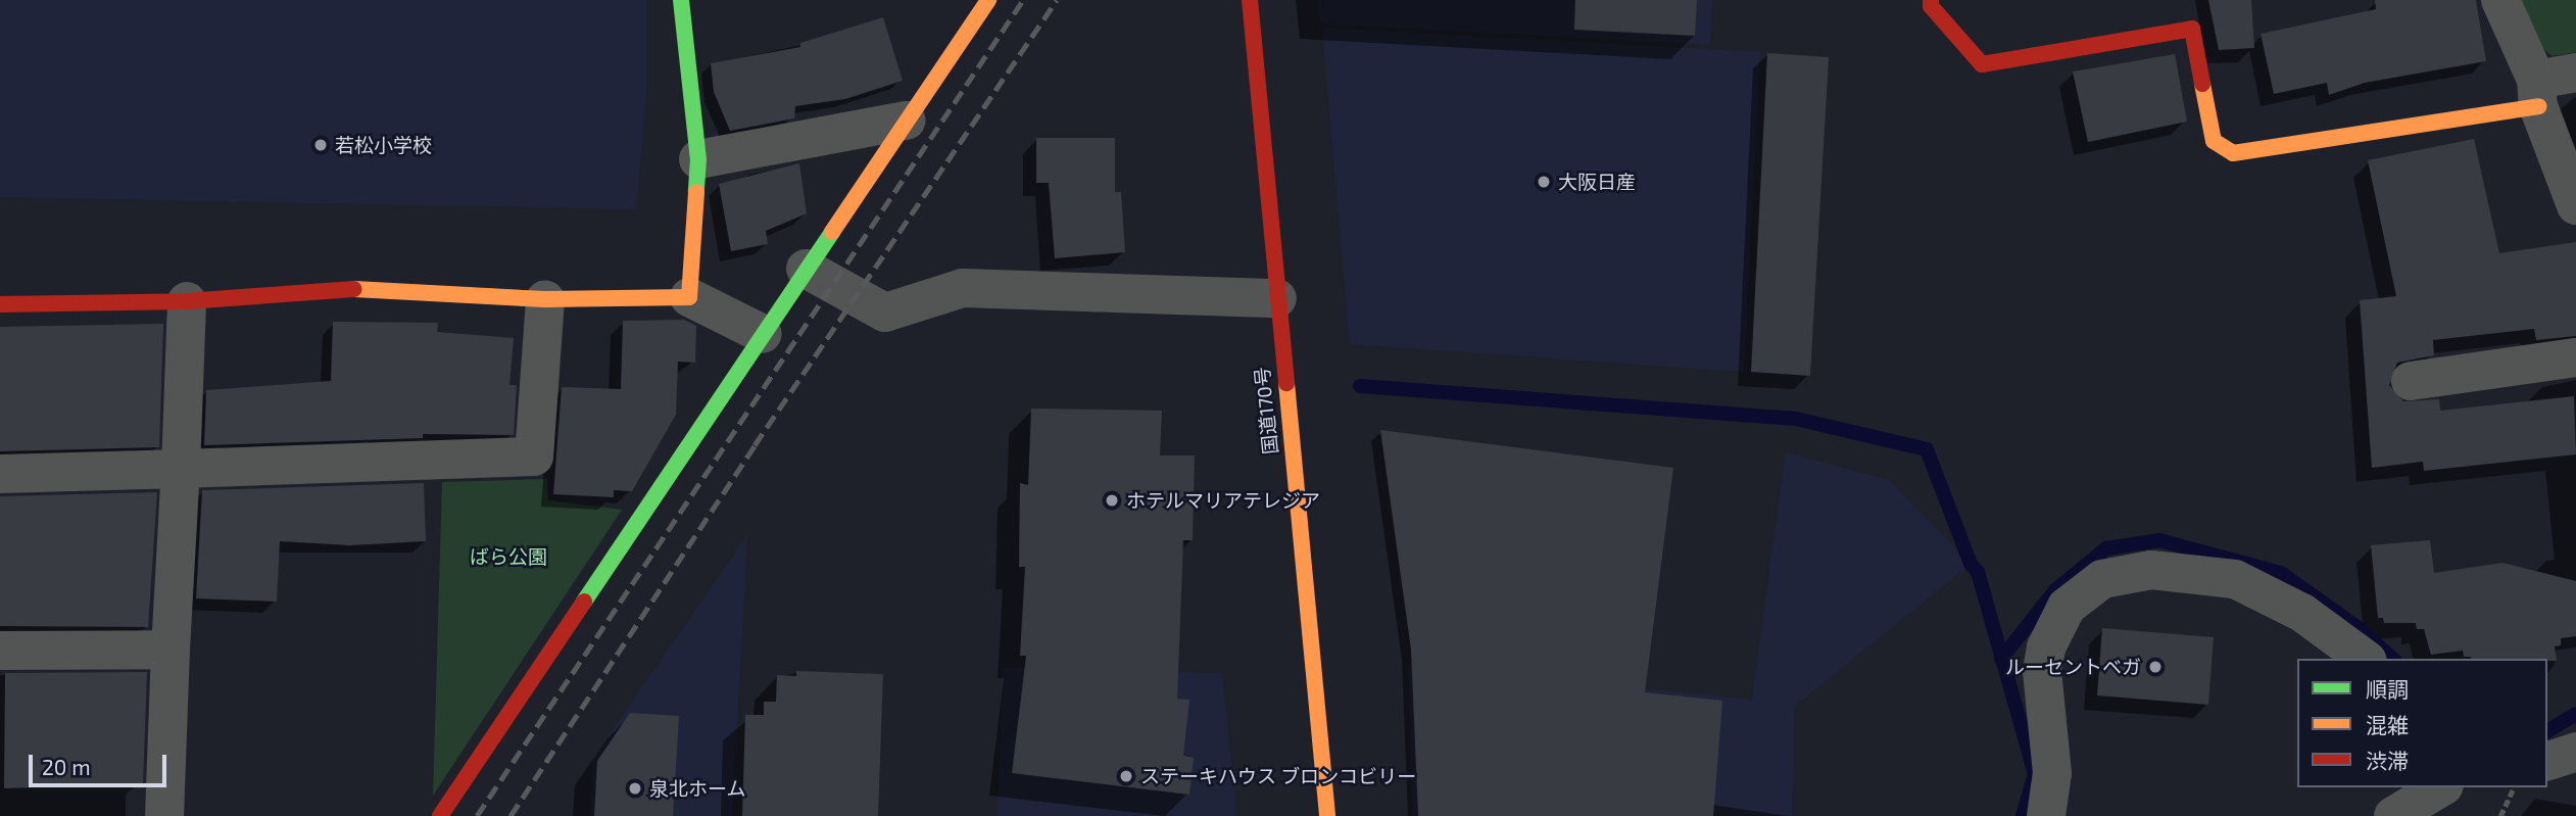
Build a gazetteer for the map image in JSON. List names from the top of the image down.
{
  "streets": {
    "main road": ["国道170号"]
  },
  "parks": ["ばら公園"],
  "places": [
    "若松小学校",
    "大阪日産",
    "ホテルマリアテレジア",
    "ルーセントベガ",
    "ステーキハウス ブロンコビリー",
    "泉北ホーム"
  ],
  "legend": ["順調", "混雑", "渋滞"],
  "scale_bar": "20 m"
}
